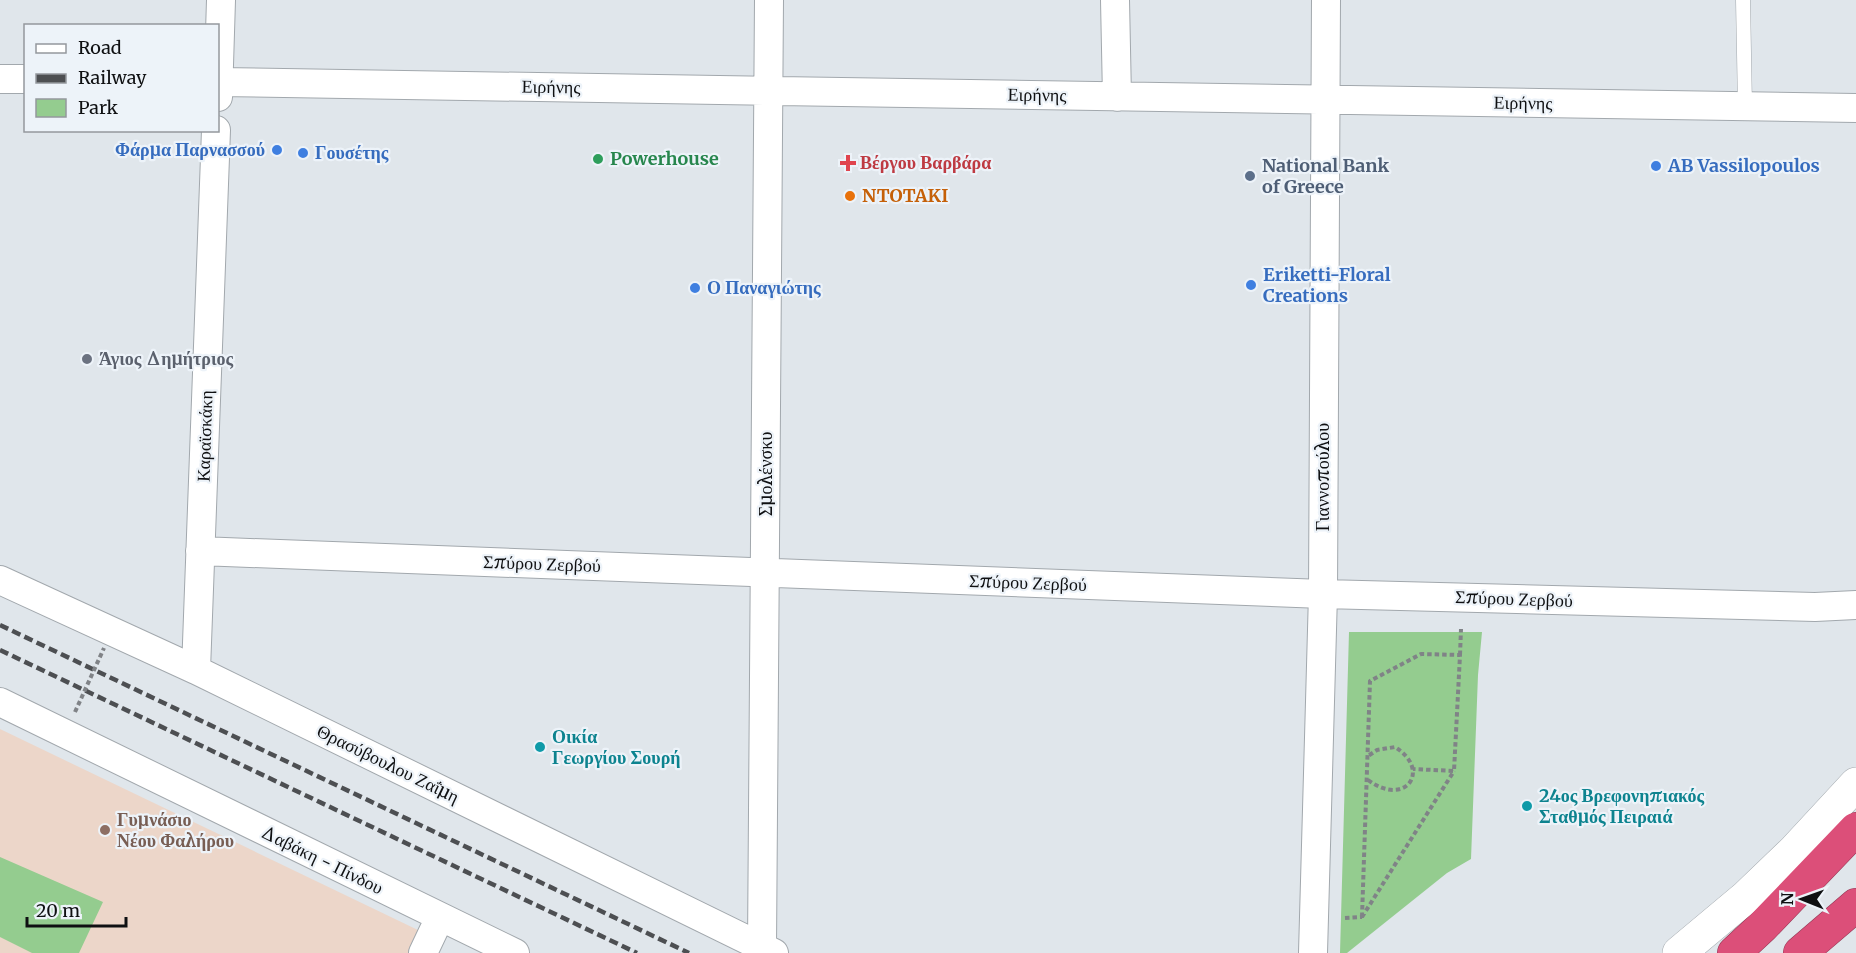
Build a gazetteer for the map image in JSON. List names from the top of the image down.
{
  "streets": {
    "street": [
      "Ειρήνης",
      "Καραϊσκάκη",
      "Σμολένσκυ",
      "Γιαννοπούλου",
      "Σπύρου Ζερβού",
      "Θρασύβουλου Ζαΐμη",
      "Δαβάκη - Πίνδου"
    ]
  },
  "crossings": [
    ["Ειρήνης", "Σμολένσκυ"],
    ["Ειρήνης", "Γιαννοπούλου"],
    ["Καραϊσκάκη", "Σπύρου Ζερβού"],
    ["Καραϊσκάκη", "Θρασύβουλου Ζαΐμη"],
    ["Σμολένσκυ", "Σπύρου Ζερβού"],
    ["Σμολένσκυ", "Θρασύβουλου Ζαΐμη"],
    ["Γιαννοπούλου", "Σπύρου Ζερβού"]
  ],
  "places": {
    "other": [
      "Φάρμα Παρνασσού",
      "Γουσέτης",
      "Powerhouse",
      "AB Vassilopoulos",
      "National Bank of Greece",
      "NTOTAKI",
      "Eriketti-Floral Creations",
      "Ο Παναγιώτης",
      "Άγιος Δημήτριος",
      "Οικία Γεωργίου Σουρή",
      "24ος Βρεφονηπιακός Σταθμός Πειραιά",
      "Γυμνάσιο Νέου Φαλήρου"
    ],
    "health": ["Βέργου Βαρβάρα"]
  },
  "legend": ["Road", "Railway", "Park"],
  "scale_bar": "20 m",
  "north": "left"
}
